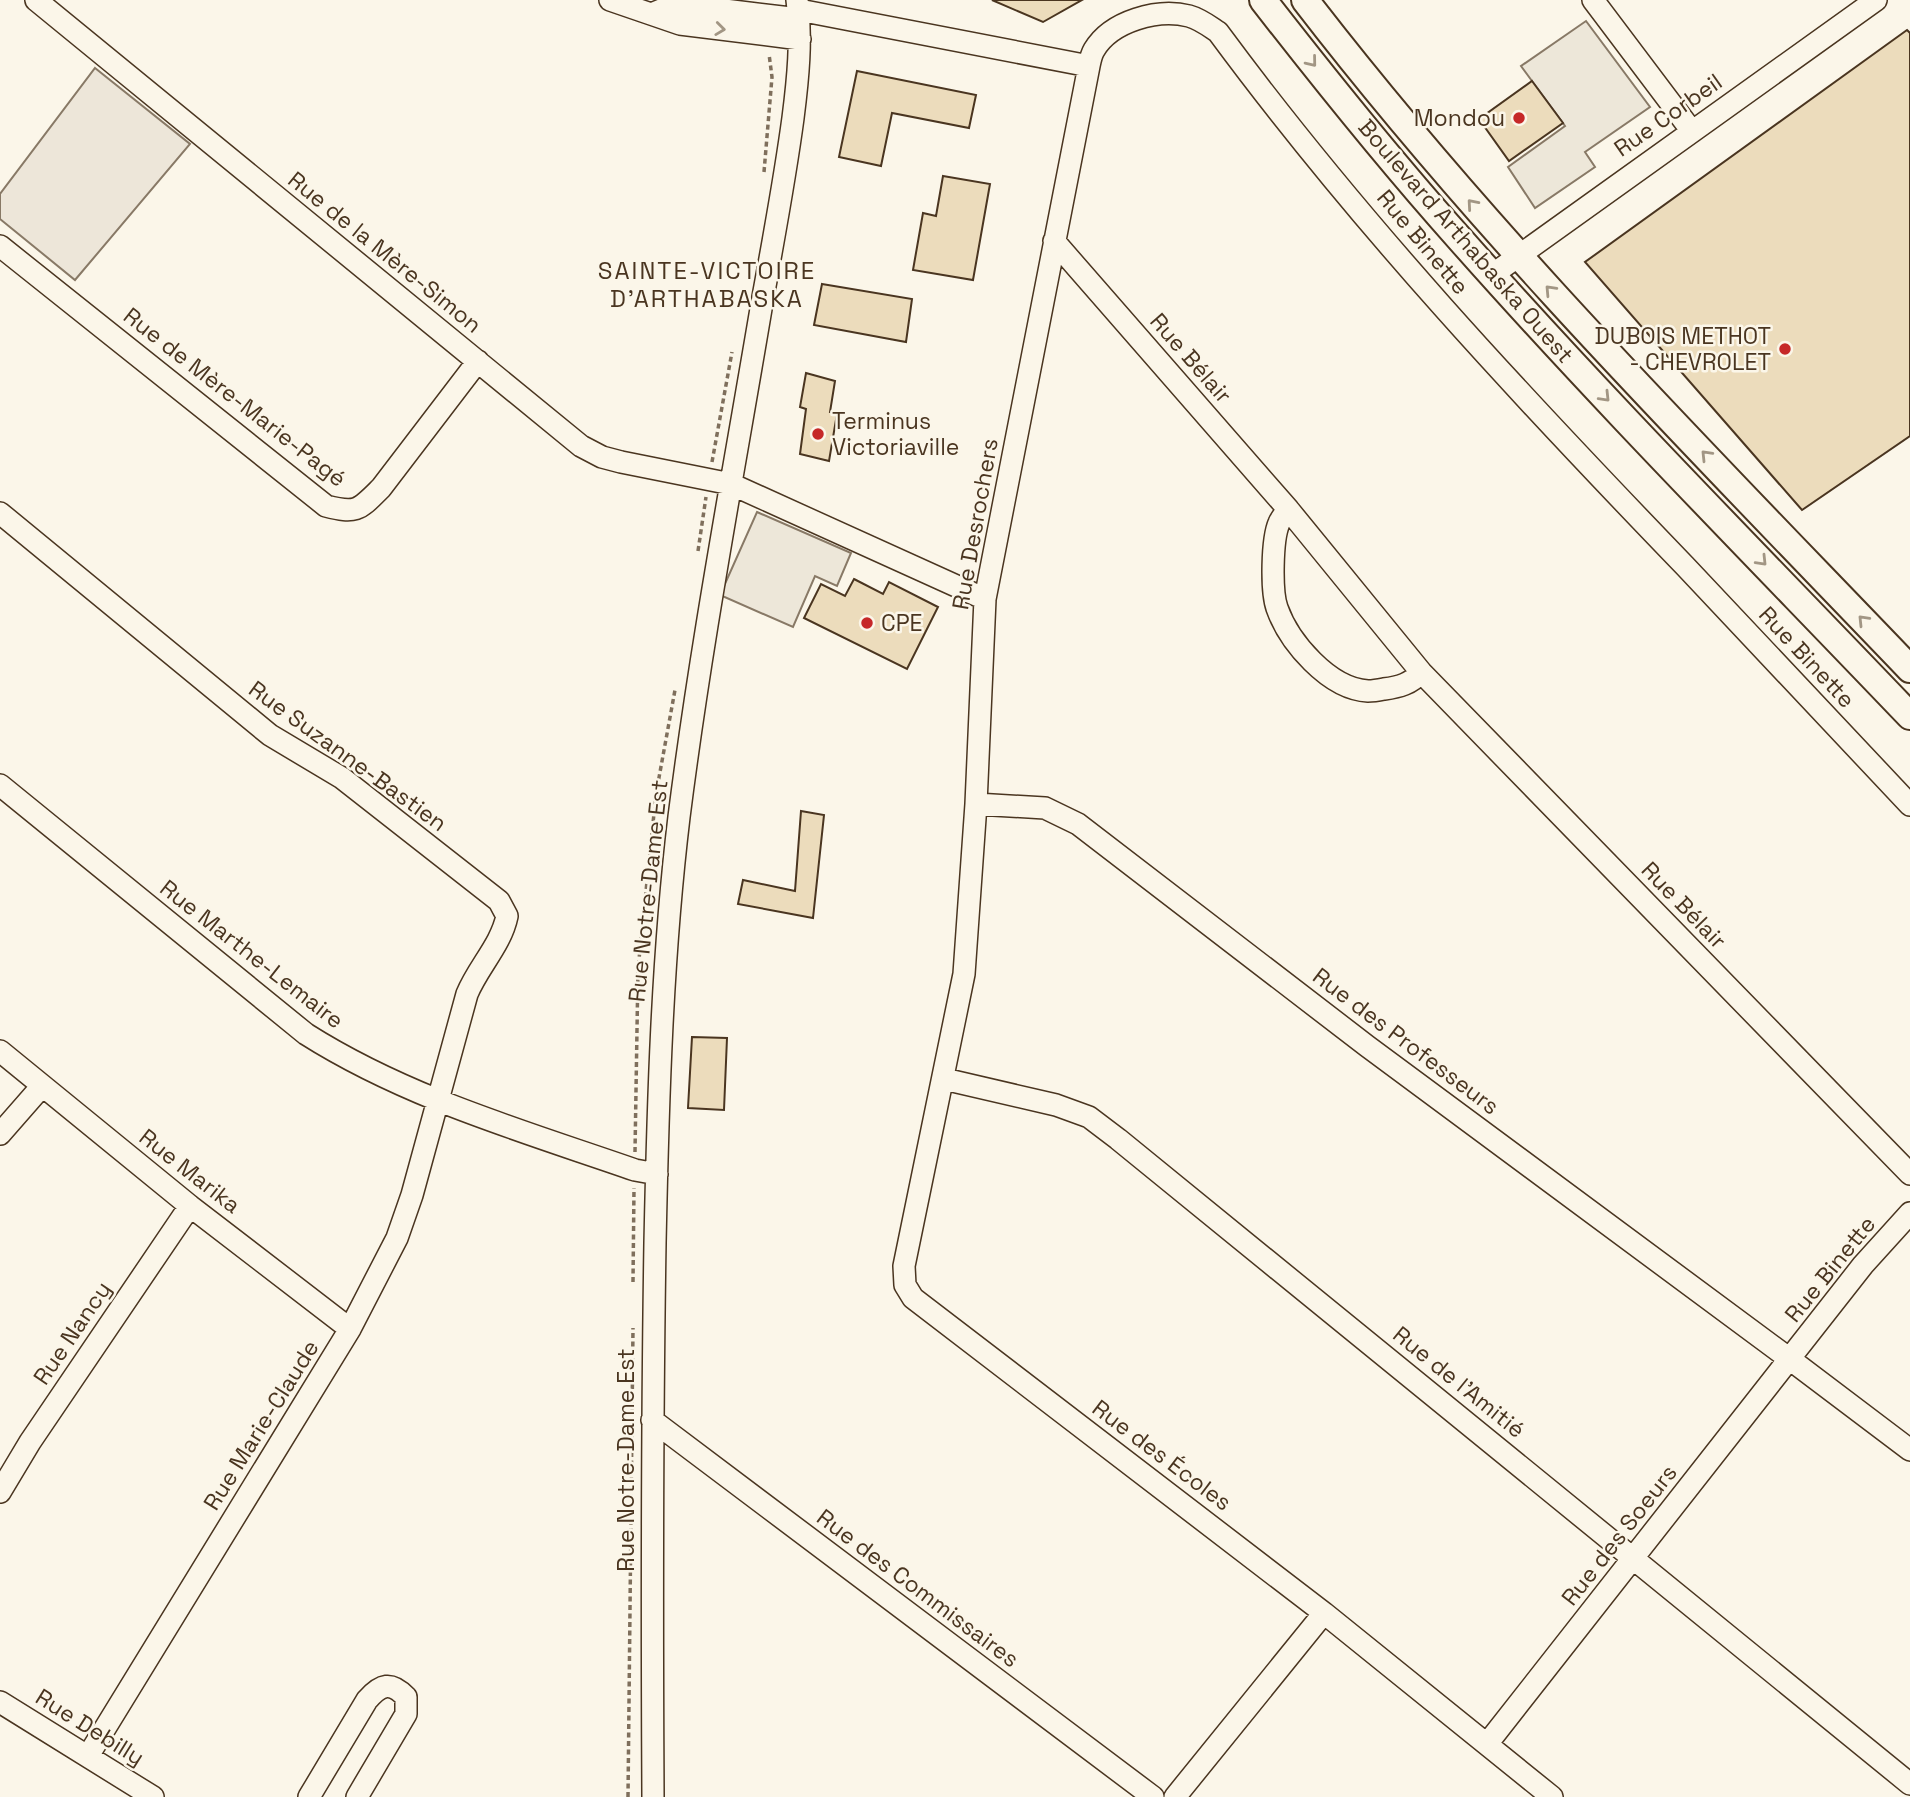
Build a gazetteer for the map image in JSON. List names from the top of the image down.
{
  "streets": {
    "main road": ["Boulevard Arthabaska Ouest"],
    "street": [
      "Rue Corbeil",
      "Rue Binette",
      "Rue de la Mère-Simon",
      "Rue Bélair",
      "Rue de Mère-Marie-Pagé",
      "Rue Desrochers",
      "Rue Suzanne-Bastien",
      "Rue Notre-Dame Est",
      "Rue Marthe-Lemaire",
      "Rue des Professeurs",
      "Rue Marika",
      "Rue Nancy",
      "Rue de l'Amitié",
      "Rue Marie-Claude",
      "Rue des Écoles",
      "Rue des Soeurs",
      "Rue des Commissaires",
      "Rue Debilly"
    ]
  },
  "crossings": [
    ["Rue Corbeil", "Boulevard Arthabaska Ouest"],
    ["Rue Binette", "Rue Desrochers"],
    ["Rue Binette", "Rue des Professeurs"],
    ["Rue Binette", "Rue des Soeurs"],
    ["Rue de la Mère-Simon", "Rue de Mère-Marie-Pagé"],
    ["Rue de la Mère-Simon", "Rue Desrochers"],
    ["Rue de la Mère-Simon", "Rue Notre-Dame Est"],
    ["Rue Bélair", "Rue Desrochers"],
    ["Rue Desrochers", "Rue des Professeurs"],
    ["Rue Desrochers", "Rue de l'Amitié"],
    ["Rue Desrochers", "Rue des Écoles"],
    ["Rue Suzanne-Bastien", "Rue Marthe-Lemaire"],
    ["Rue Suzanne-Bastien", "Rue Marie-Claude"],
    ["Rue Notre-Dame Est", "Rue Marthe-Lemaire"],
    ["Rue Notre-Dame Est", "Rue des Commissaires"],
    ["Rue Marthe-Lemaire", "Rue Marie-Claude"],
    ["Rue des Professeurs", "Rue des Soeurs"],
    ["Rue Marika", "Rue Nancy"],
    ["Rue Marika", "Rue Marie-Claude"],
    ["Rue de l'Amitié", "Rue des Écoles"],
    ["Rue de l'Amitié", "Rue des Soeurs"],
    ["Rue Marie-Claude", "Rue Debilly"],
    ["Rue des Écoles", "Rue des Soeurs"]
  ],
  "districts": ["SAINTE-VICTOIRE D'ARTHABASKA"],
  "places": [
    "Mondou",
    "DUBOIS METHOT - CHEVROLET",
    "Terminus Victoriaville",
    "CPE"
  ]
}
